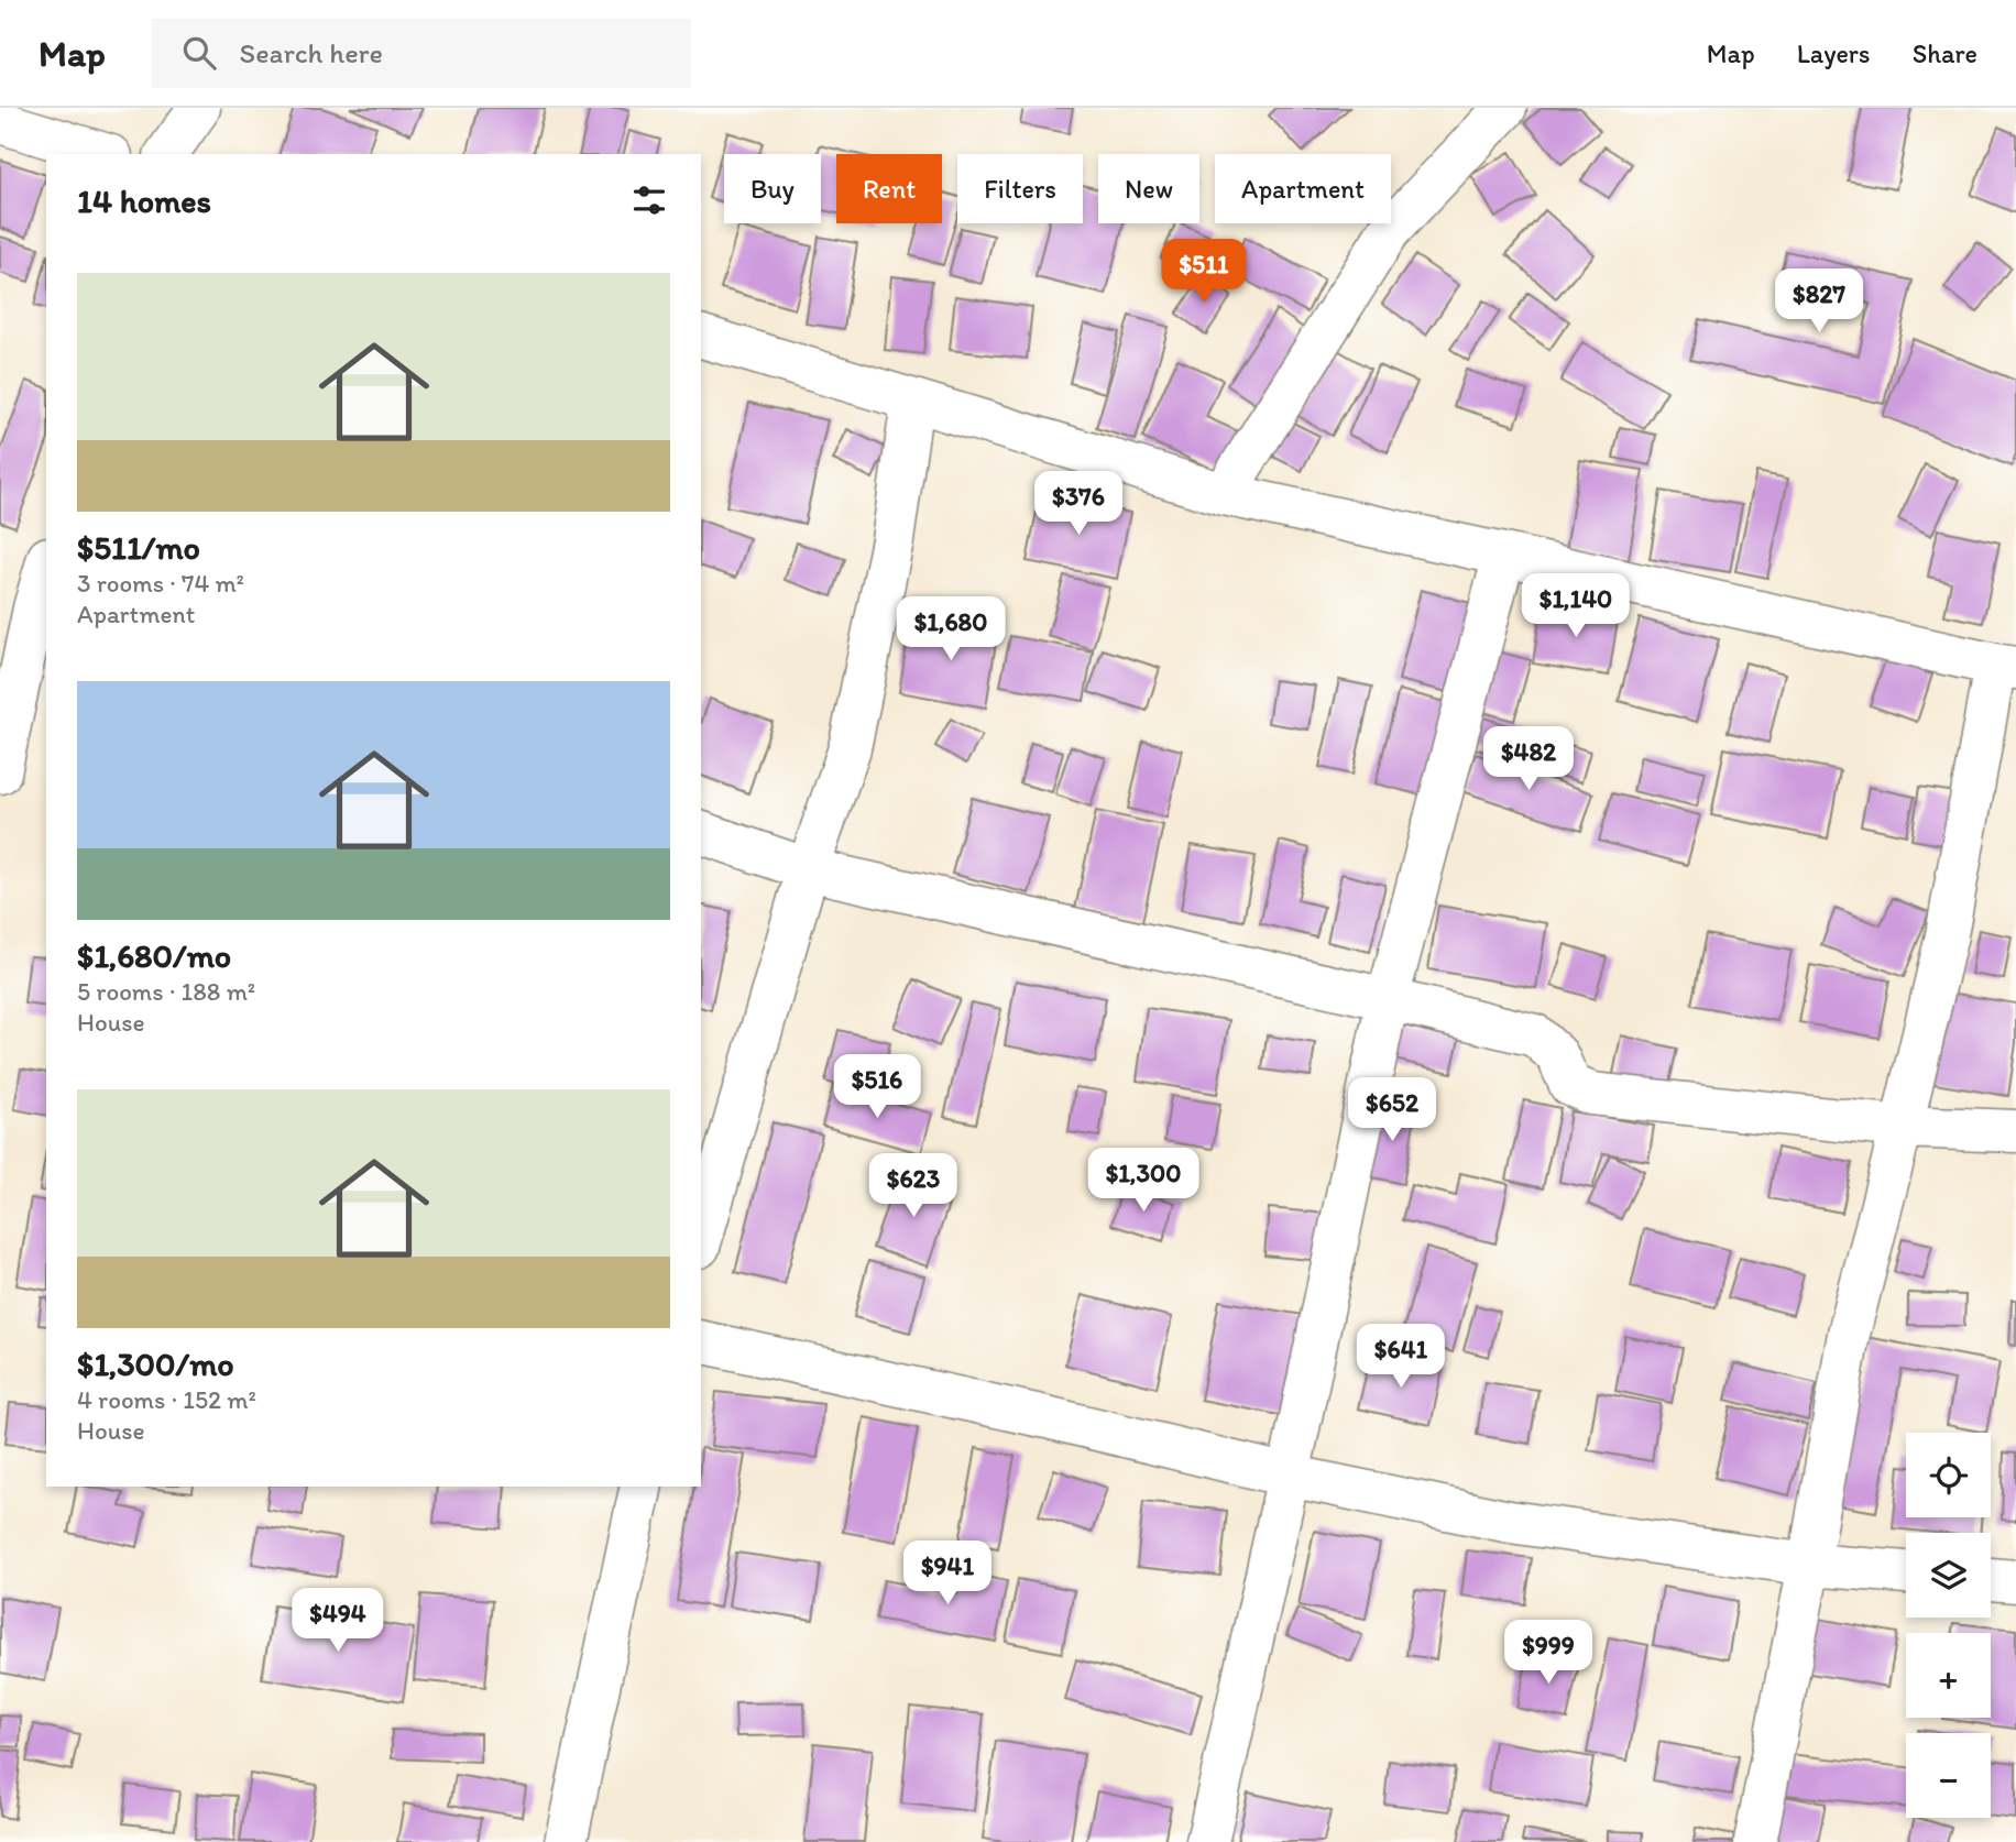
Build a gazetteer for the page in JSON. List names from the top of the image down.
{
  "page": {
    "header": "Map",
    "search": "Search here",
    "nav": ["Map", "Layers", "Share"],
    "chip": [
      "Buy",
      "Rent",
      "Filters",
      "New",
      "Apartment"
    ],
    "heading": "14 homes",
    "price": [
      "$511",
      "$827",
      "$376",
      "$1,140",
      "$1,680",
      "$482",
      "$516",
      "$652",
      "$1,300",
      "$623",
      "$641",
      "$941",
      "$494",
      "$999"
    ],
    "list": [
      {
        "name": "$511/mo",
        "note": "3 rooms · 74 m² · Apartment"
      },
      {
        "name": "$1,680/mo",
        "note": "5 rooms · 188 m² · House"
      },
      {
        "name": "$1,300/mo",
        "note": "4 rooms · 152 m² · House"
      }
    ],
    "map_buttons": ["+", "−"]
  }
}
